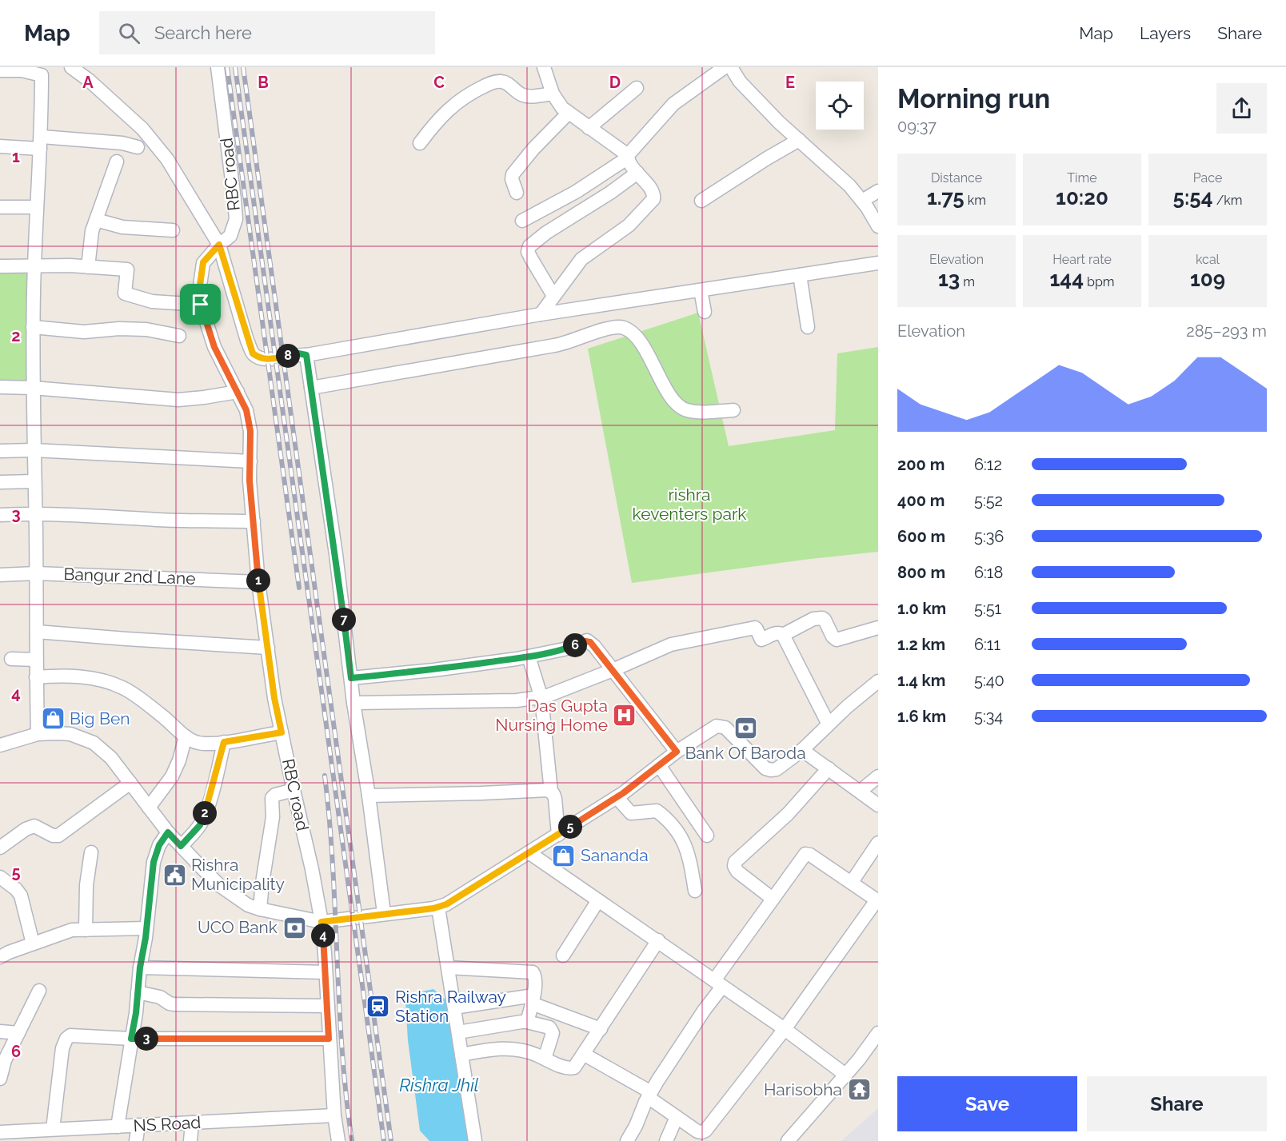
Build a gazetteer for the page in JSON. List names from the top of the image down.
{
  "streets": {
    "street": ["RBC road", "Bangur 2nd Lane", "NS Road"]
  },
  "crossings": [
    ["RBC road", "Bangur 2nd Lane"],
    ["RBC road", "NS Road"]
  ],
  "water": ["Rishra Jhil"],
  "parks": ["rishra keventers park"],
  "places": {
    "hospital": ["Das Gupta Nursing Home"],
    "shop": ["Big Ben", "Sananda"],
    "bank": ["Bank Of Baroda", "UCO Bank"],
    "public building": ["Rishra Municipality"],
    "station": ["Rishra Railway Station"],
    "temple": ["Harisobha"]
  },
  "page": {
    "header": "Map",
    "search": "Search here",
    "nav": ["Map", "Layers", "Share"],
    "heading": ["Morning run", "09:37"],
    "stats": [
      ["Distance", "1.75 km"],
      ["Time", "10:20"],
      ["Pace", "5:54 /km"],
      ["Elevation", "13 m"],
      ["Heart rate", "144 bpm"],
      ["kcal", "109"]
    ],
    "chart": ["Elevation", "285–293 m"],
    "pins": [
      "8",
      "1",
      "7",
      "6",
      "2",
      "5",
      "4",
      "3"
    ],
    "list": [
      {
        "name": "200 m",
        "note": "6:12"
      },
      {
        "name": "400 m",
        "note": "5:52"
      },
      {
        "name": "600 m",
        "note": "5:36"
      },
      {
        "name": "800 m",
        "note": "6:18"
      },
      {
        "name": "1.0 km",
        "note": "5:51"
      },
      {
        "name": "1.2 km",
        "note": "6:11"
      },
      {
        "name": "1.4 km",
        "note": "5:40"
      },
      {
        "name": "1.6 km",
        "note": "5:34"
      }
    ],
    "buttons": ["Save", "Share"]
  },
  "grid": {
    "columns": [
      "A",
      "B",
      "C",
      "D",
      "E"
    ],
    "rows": [
      "1",
      "2",
      "3",
      "4",
      "5",
      "6"
    ]
  }
}
